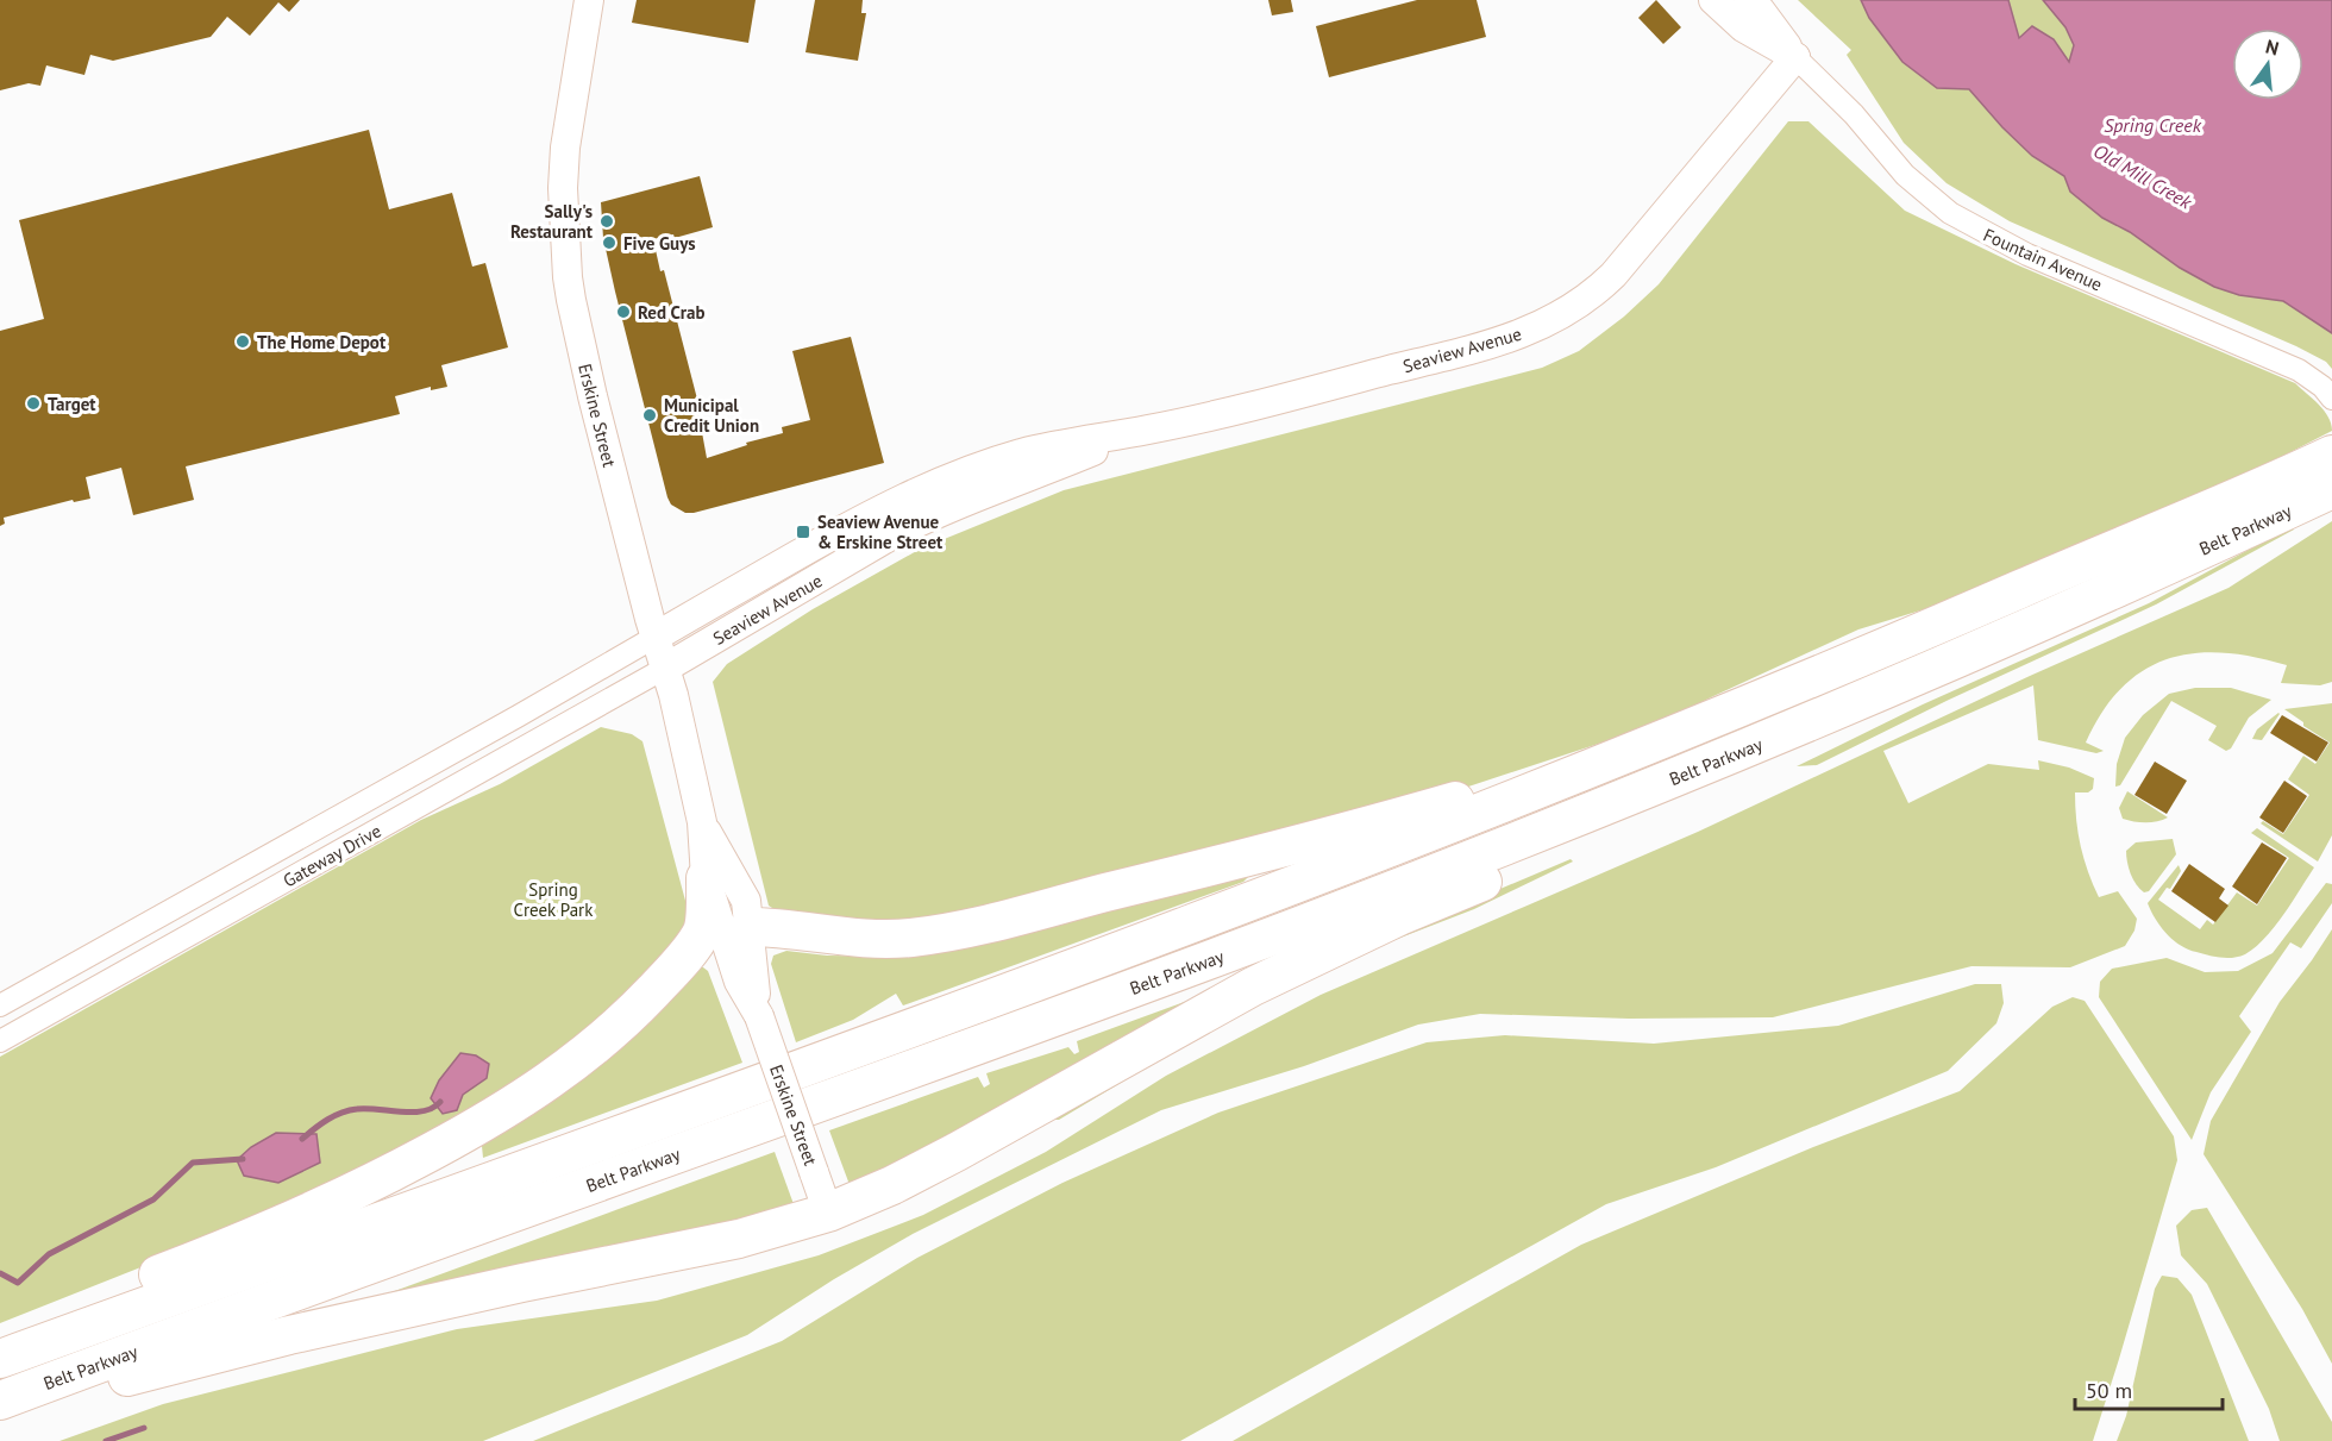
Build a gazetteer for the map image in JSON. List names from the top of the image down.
{
  "streets": {
    "highway": ["Belt Parkway"],
    "main road": ["Fountain Avenue", "Seaview Avenue", "Erskine Street"],
    "street": ["Gateway Drive"]
  },
  "crossings": [
    ["Fountain Avenue", "Seaview Avenue"],
    ["Seaview Avenue", "Erskine Street"],
    ["Seaview Avenue", "Gateway Drive"],
    ["Erskine Street", "Gateway Drive"]
  ],
  "water": ["Spring Creek", "Old Mill Creek"],
  "parks": ["Spring Creek Park"],
  "places": {
    "other": [
      "Sally's Restaurant",
      "Five Guys",
      "Red Crab",
      "The Home Depot",
      "Target",
      "Municipal Credit Union"
    ],
    "transit": ["Seaview Avenue & Erskine Street"]
  },
  "scale_bar": "50 m",
  "north": "top"
}
